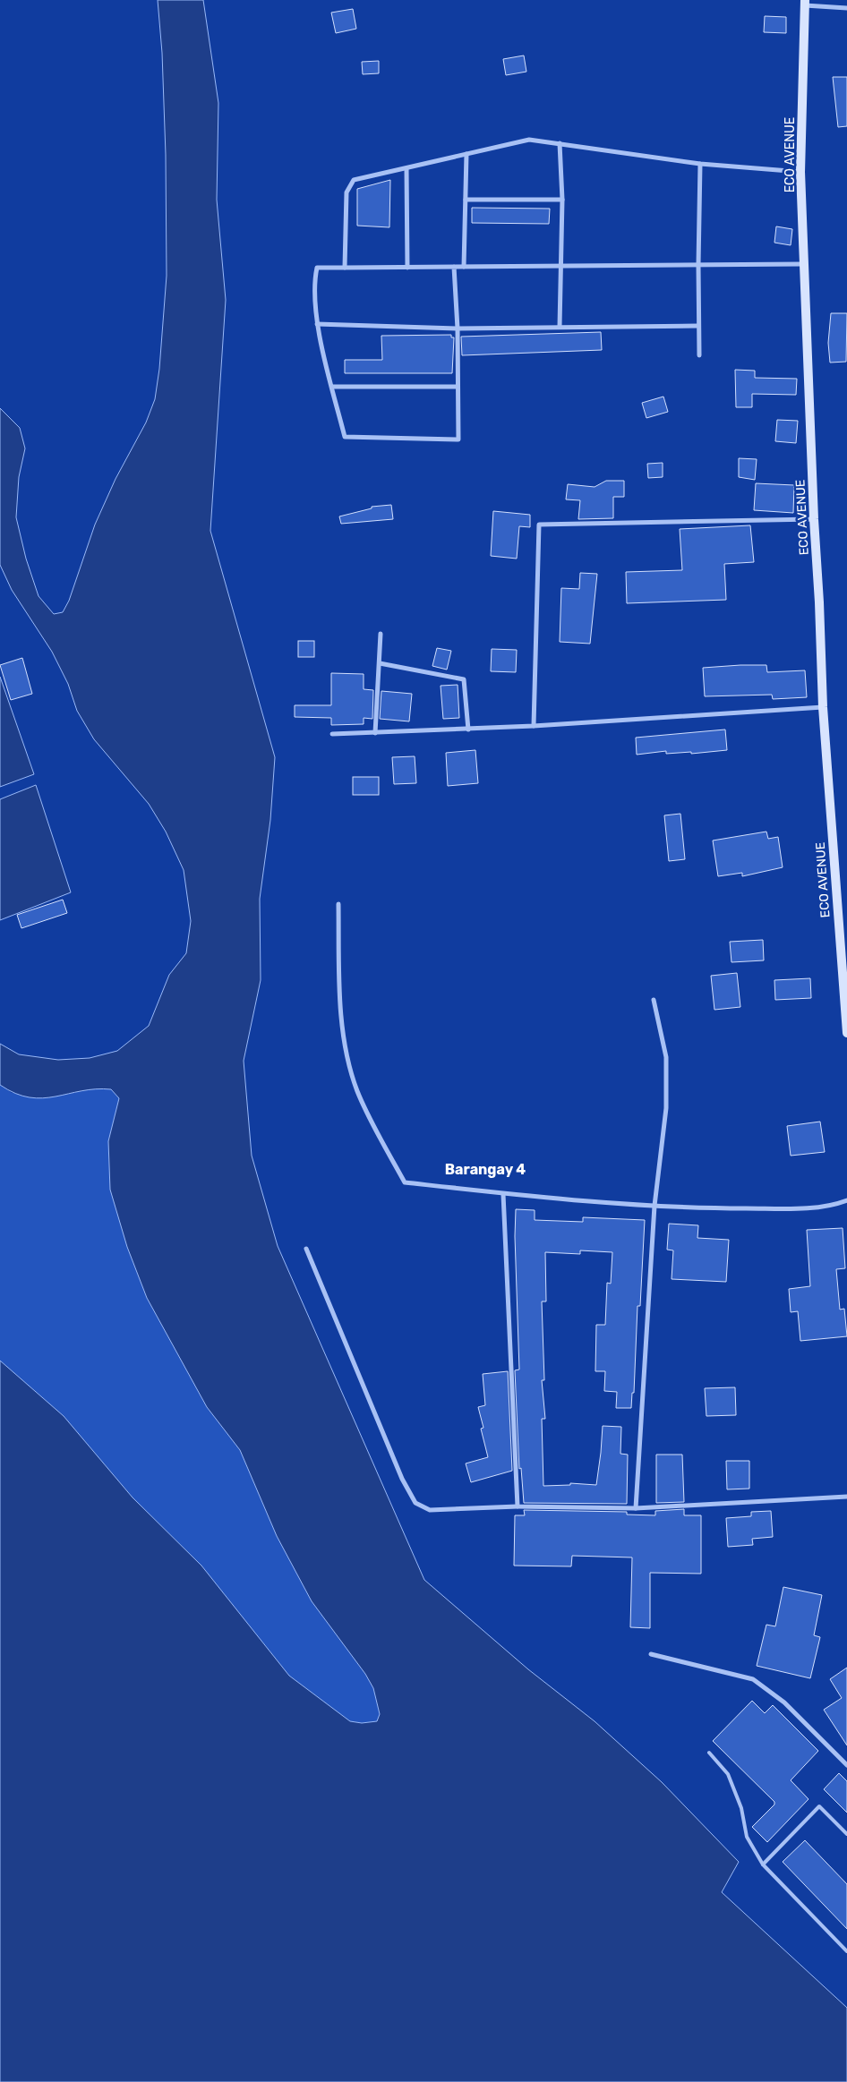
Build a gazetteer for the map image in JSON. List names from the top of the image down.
{
  "streets": {
    "main road": ["ECO AVENUE"]
  },
  "districts": ["Barangay 4"]
}
